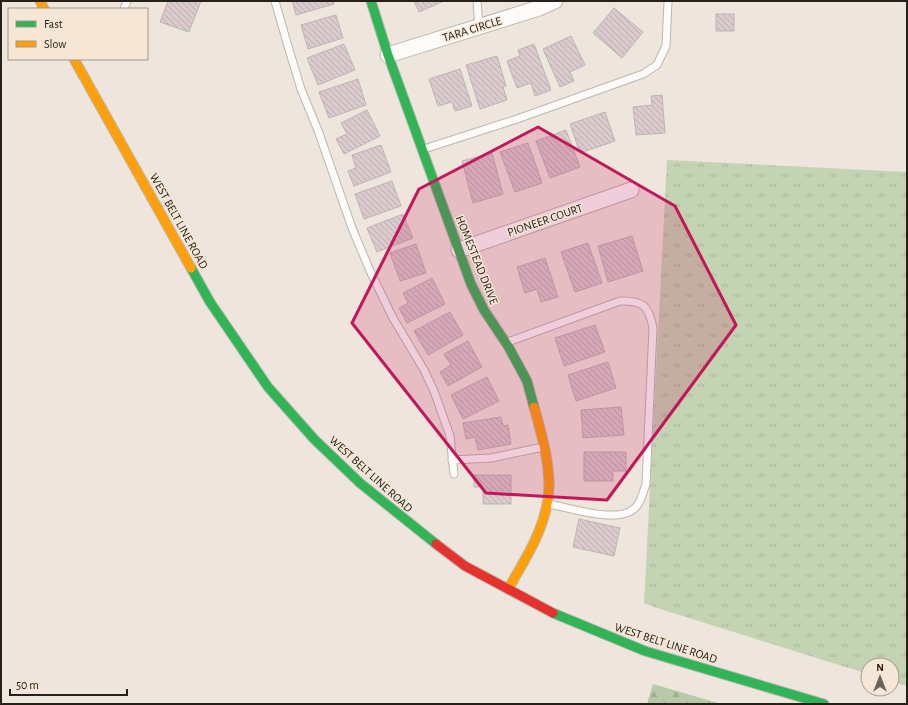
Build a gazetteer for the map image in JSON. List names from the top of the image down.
{
  "streets": {
    "main road": ["WEST BELT LINE ROAD", "HOMESTEAD DRIVE"],
    "street": ["TARA CIRCLE", "PIONEER COURT"]
  },
  "crossings": [
    ["TARA CIRCLE", "HOMESTEAD DRIVE"],
    ["PIONEER COURT", "HOMESTEAD DRIVE"],
    ["WEST BELT LINE ROAD", "HOMESTEAD DRIVE"]
  ],
  "legend": ["Fast", "Slow"],
  "scale_bar": "50 m",
  "north": "top"
}
